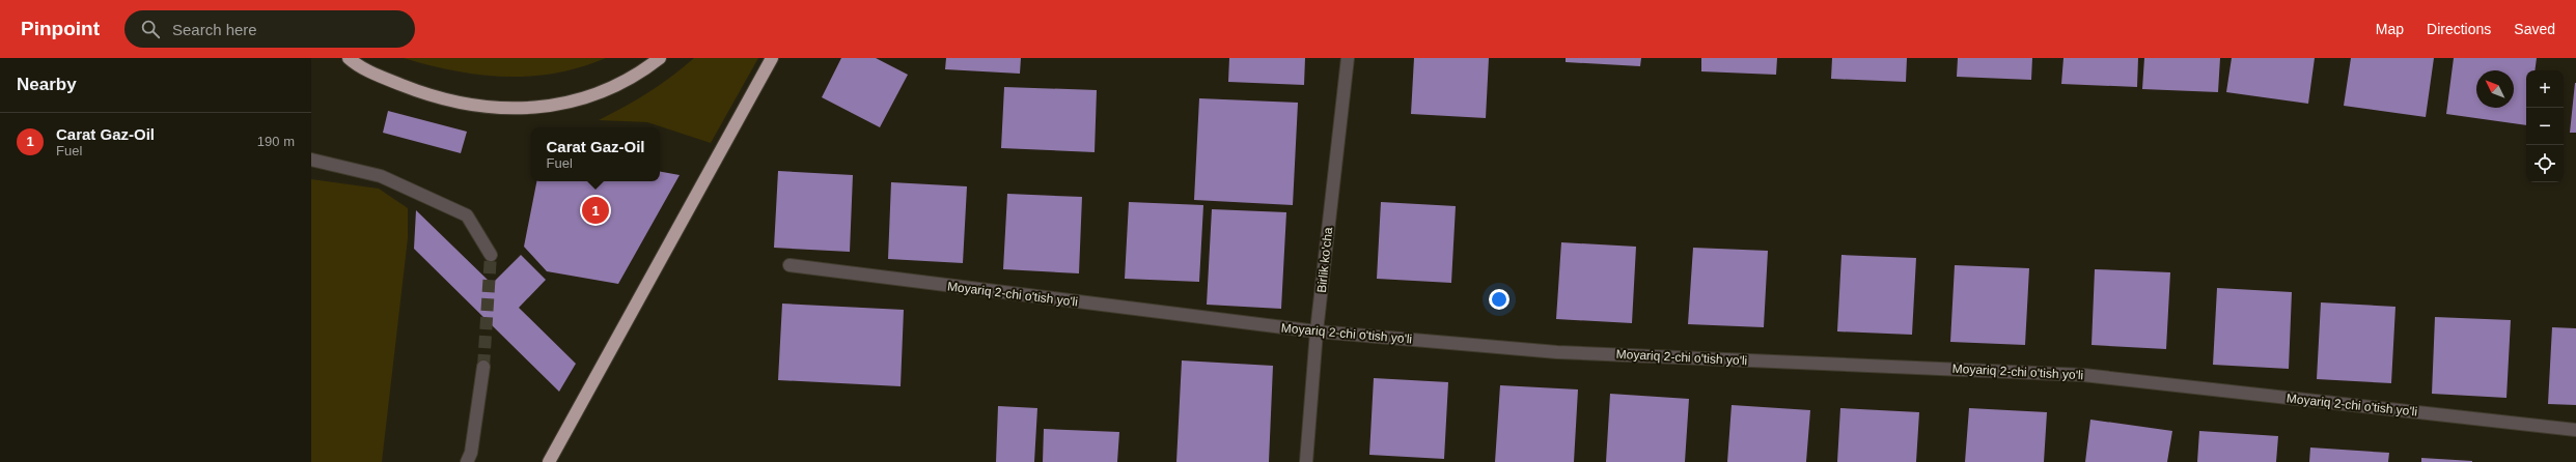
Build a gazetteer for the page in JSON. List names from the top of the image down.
{
  "streets": {
    "street": ["Birlik ko'cha", "Moyariq 2-chi o'tish yo'li"]
  },
  "crossings": [
    ["Birlik ko'cha", "Moyariq 2-chi o'tish yo'li"]
  ],
  "north": "top left",
  "page": {
    "header": "Pinpoint",
    "search": "Search here",
    "nav": ["Map", "Directions", "Saved"],
    "heading": "Nearby",
    "map_buttons": ["+", "−"],
    "list": [
      {
        "mark": "1",
        "name": "Carat Gaz-Oil",
        "note": "Fuel",
        "value": "190 m"
      }
    ],
    "popup": ["Carat Gaz-Oil", "Fuel"],
    "pins": "1"
  }
}
